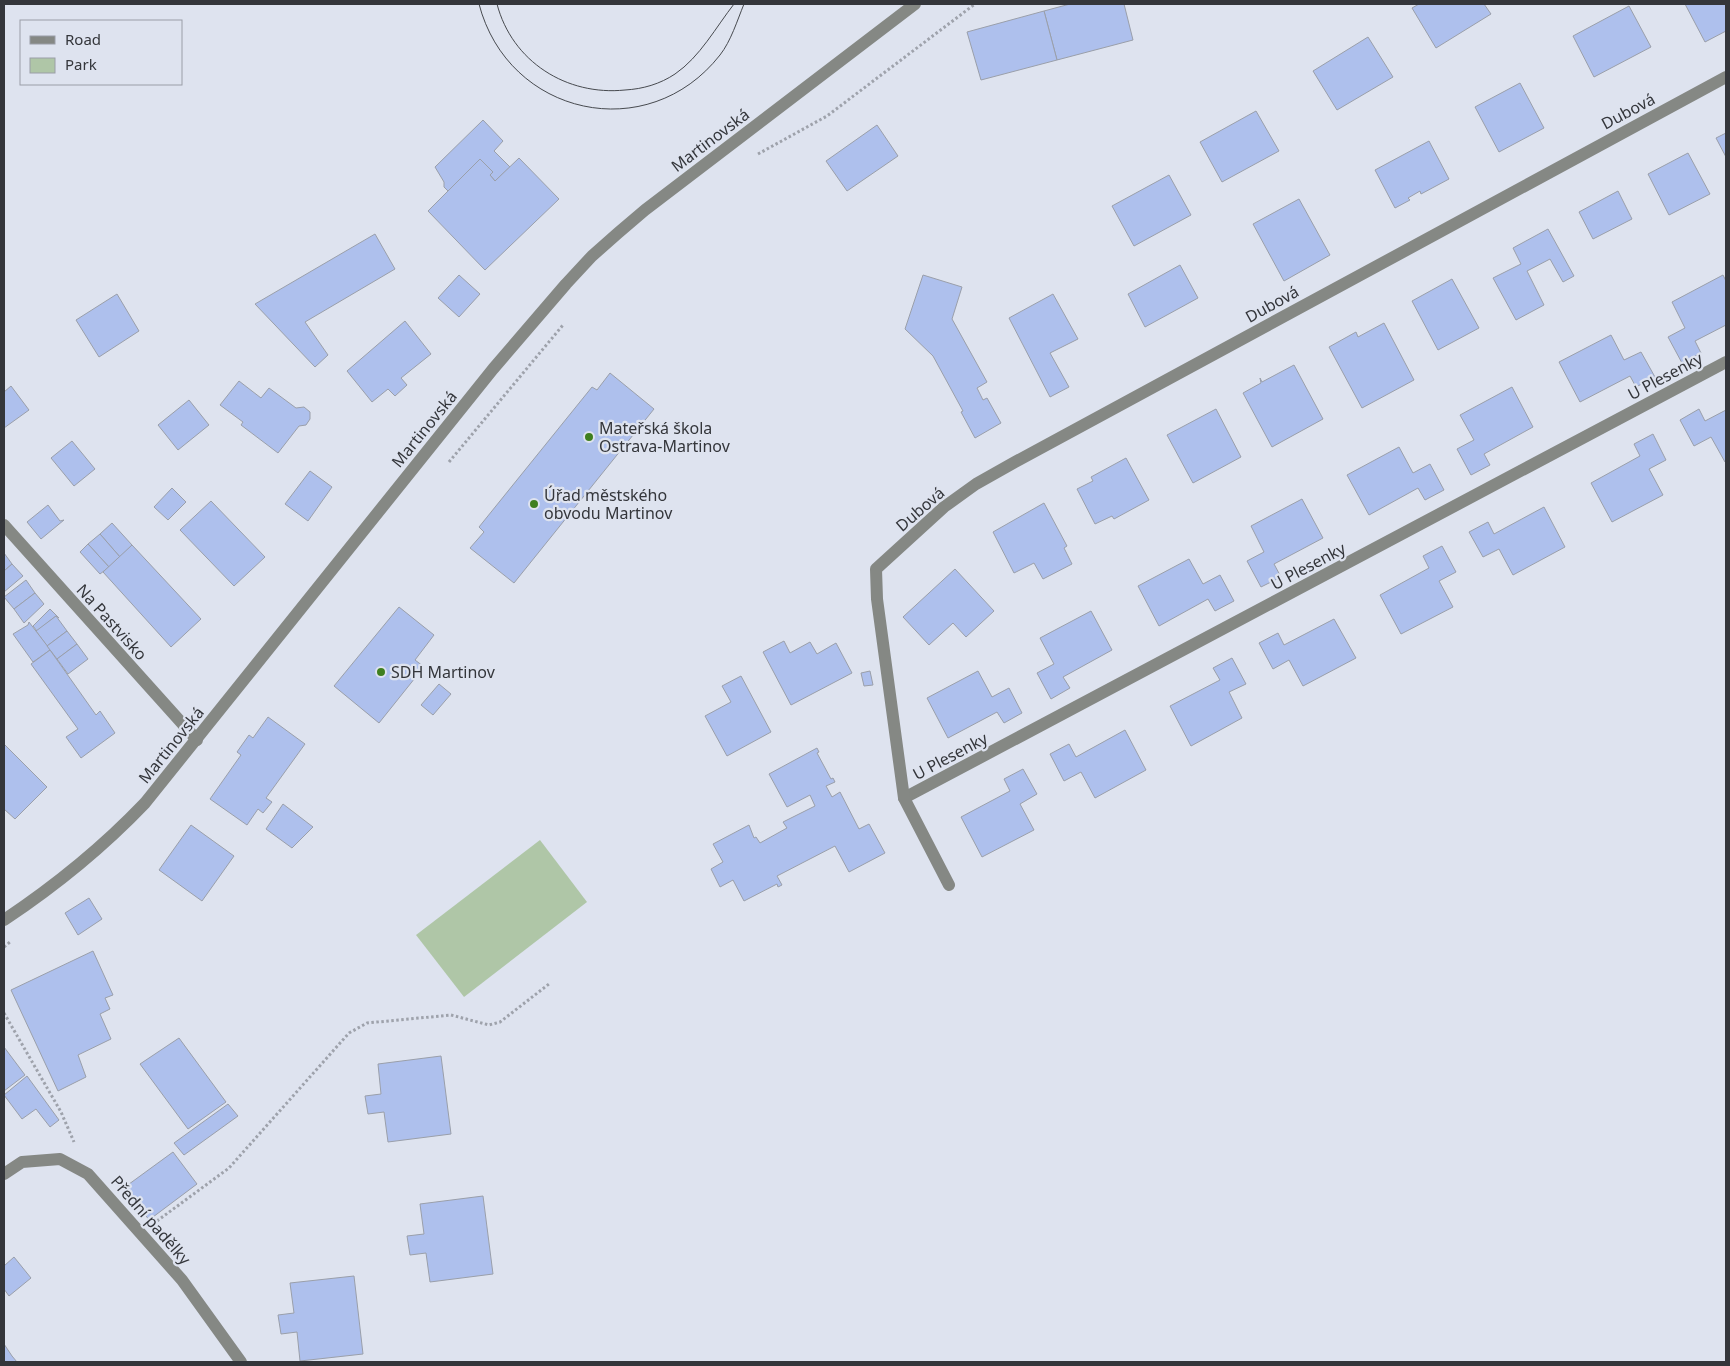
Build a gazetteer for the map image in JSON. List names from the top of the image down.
{
  "streets": {
    "street": [
      "Dubová",
      "Martinovská",
      "U Plesenky",
      "Na Pastvisko",
      "Přední padělky"
    ]
  },
  "crossings": [
    ["Dubová", "U Plesenky"],
    ["Martinovská", "Na Pastvisko"]
  ],
  "places": ["Mateřská škola Ostrava-Martinov", "Úřad městského obvodu Martinov", "SDH Martinov"],
  "legend": ["Road", "Park"]
}
